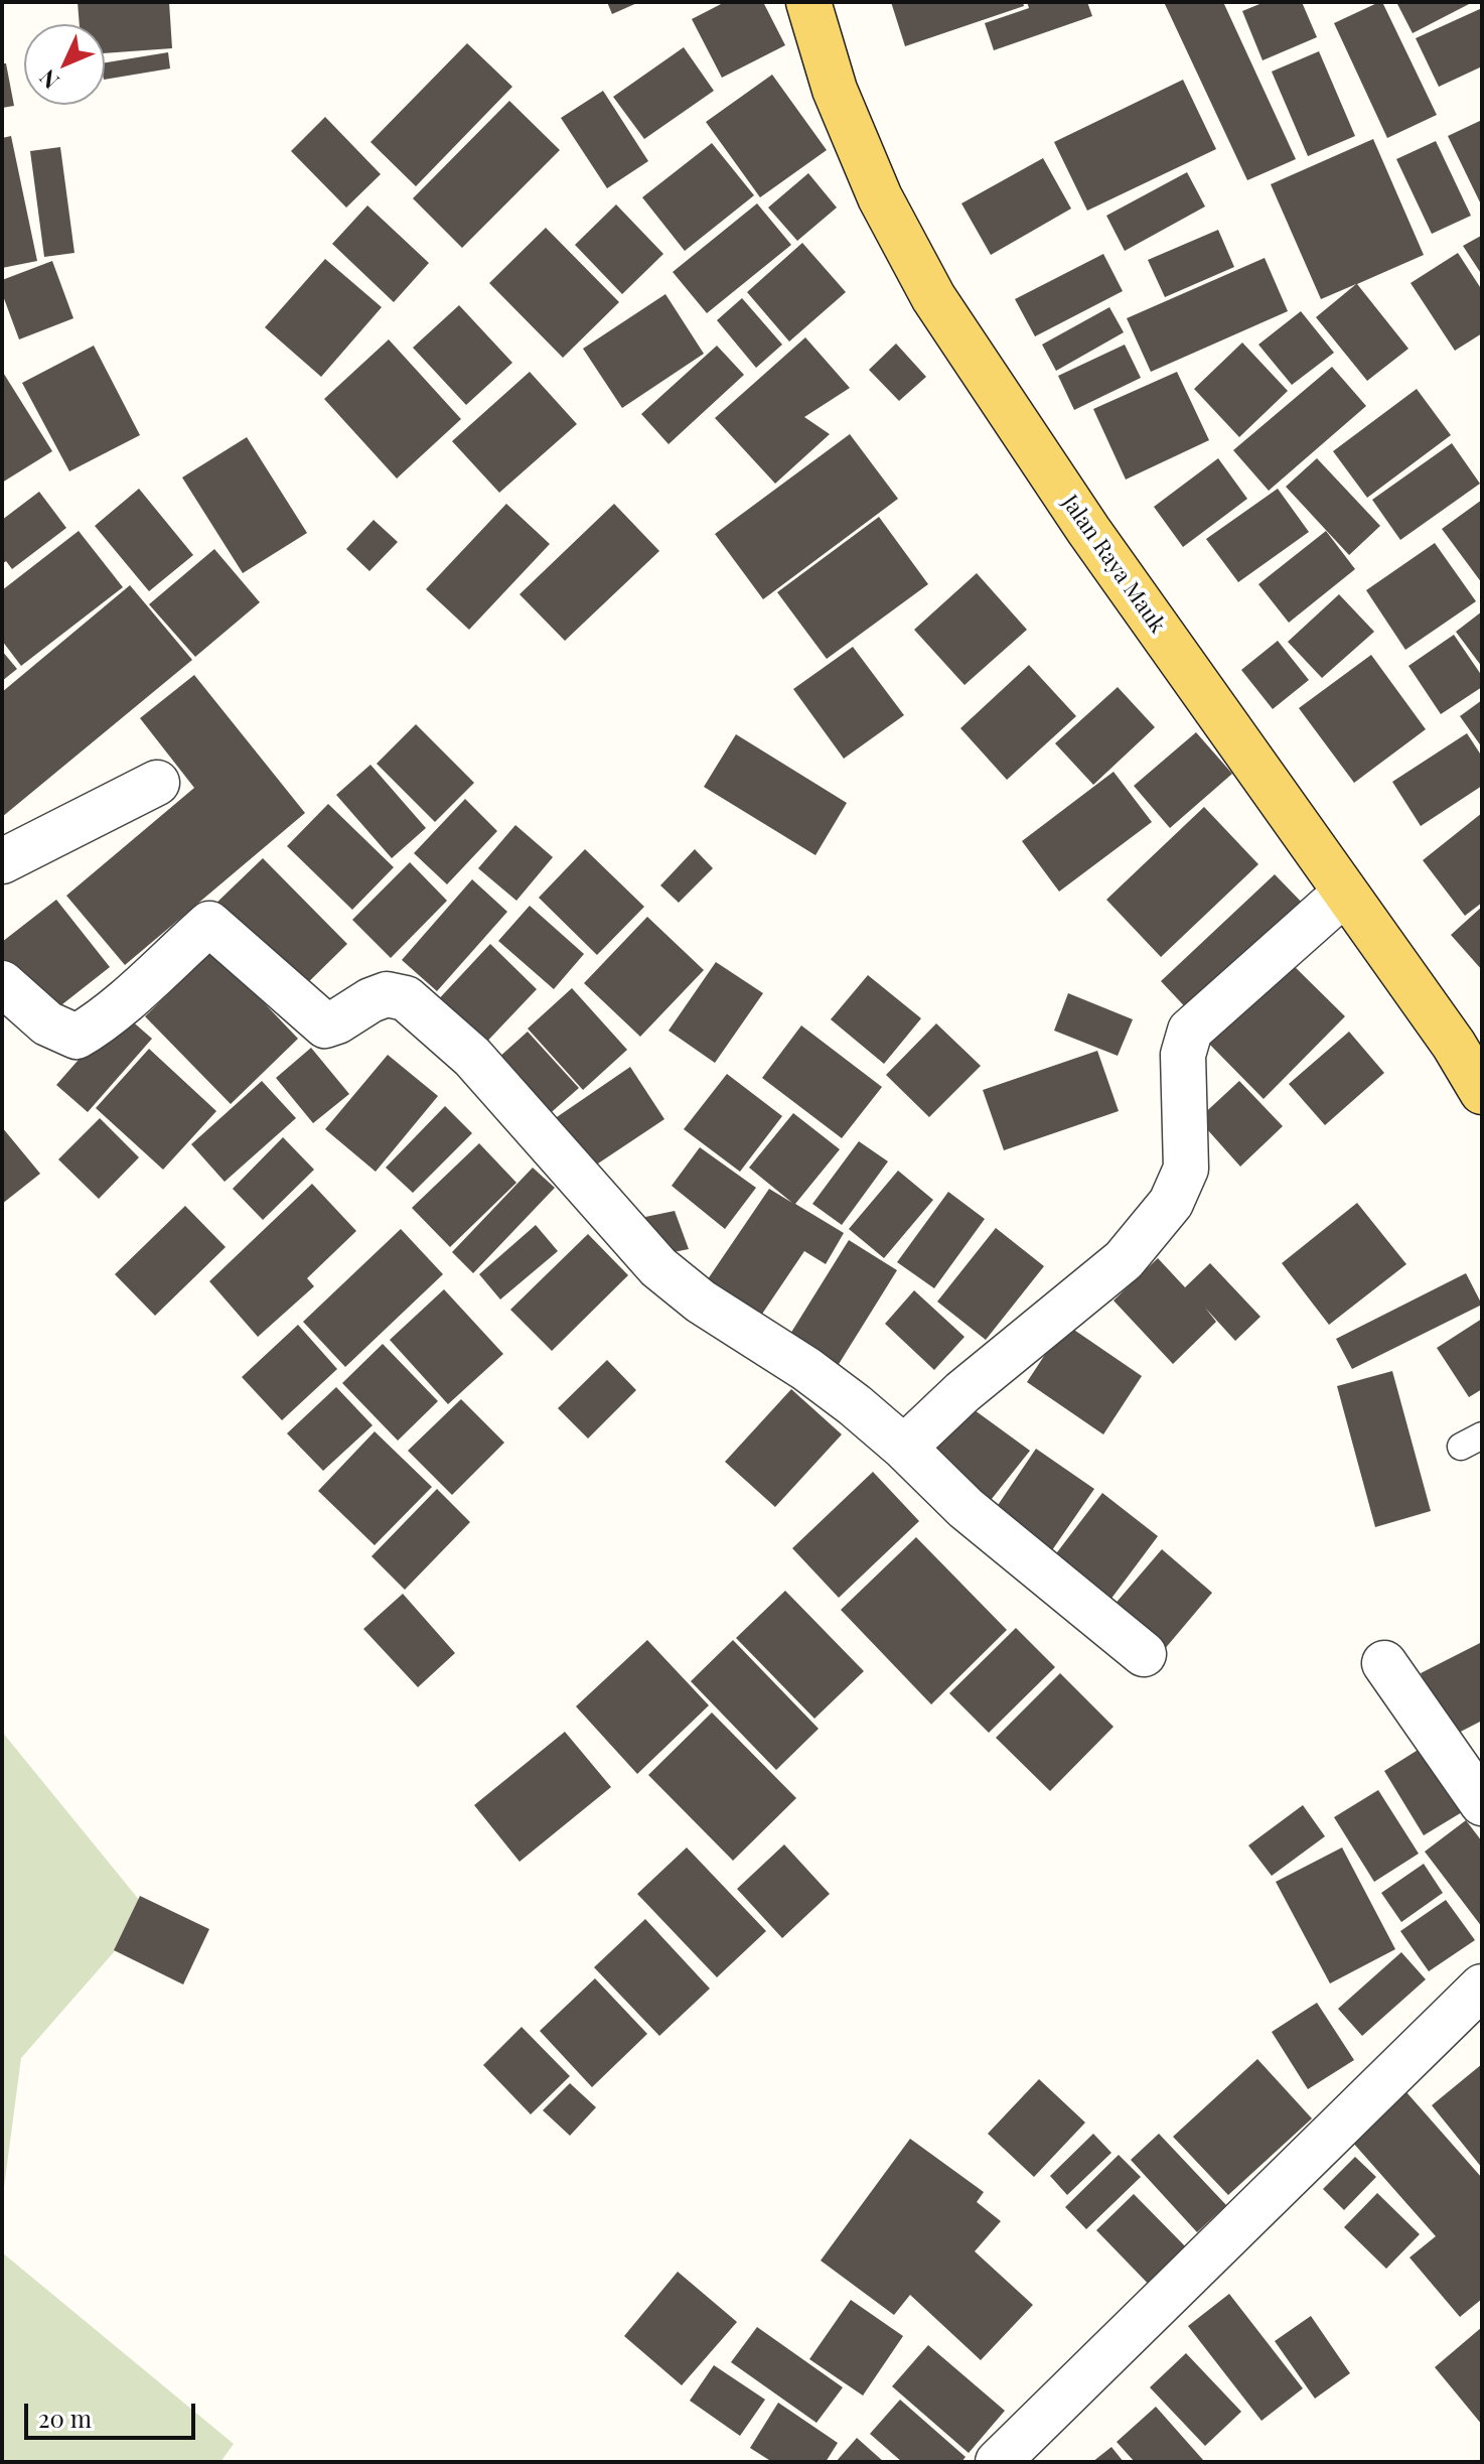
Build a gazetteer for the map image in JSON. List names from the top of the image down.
{
  "streets": {
    "main road": ["Jalan Raya Mauk"]
  },
  "scale_bar": "20 m",
  "north": "bottom left"
}
